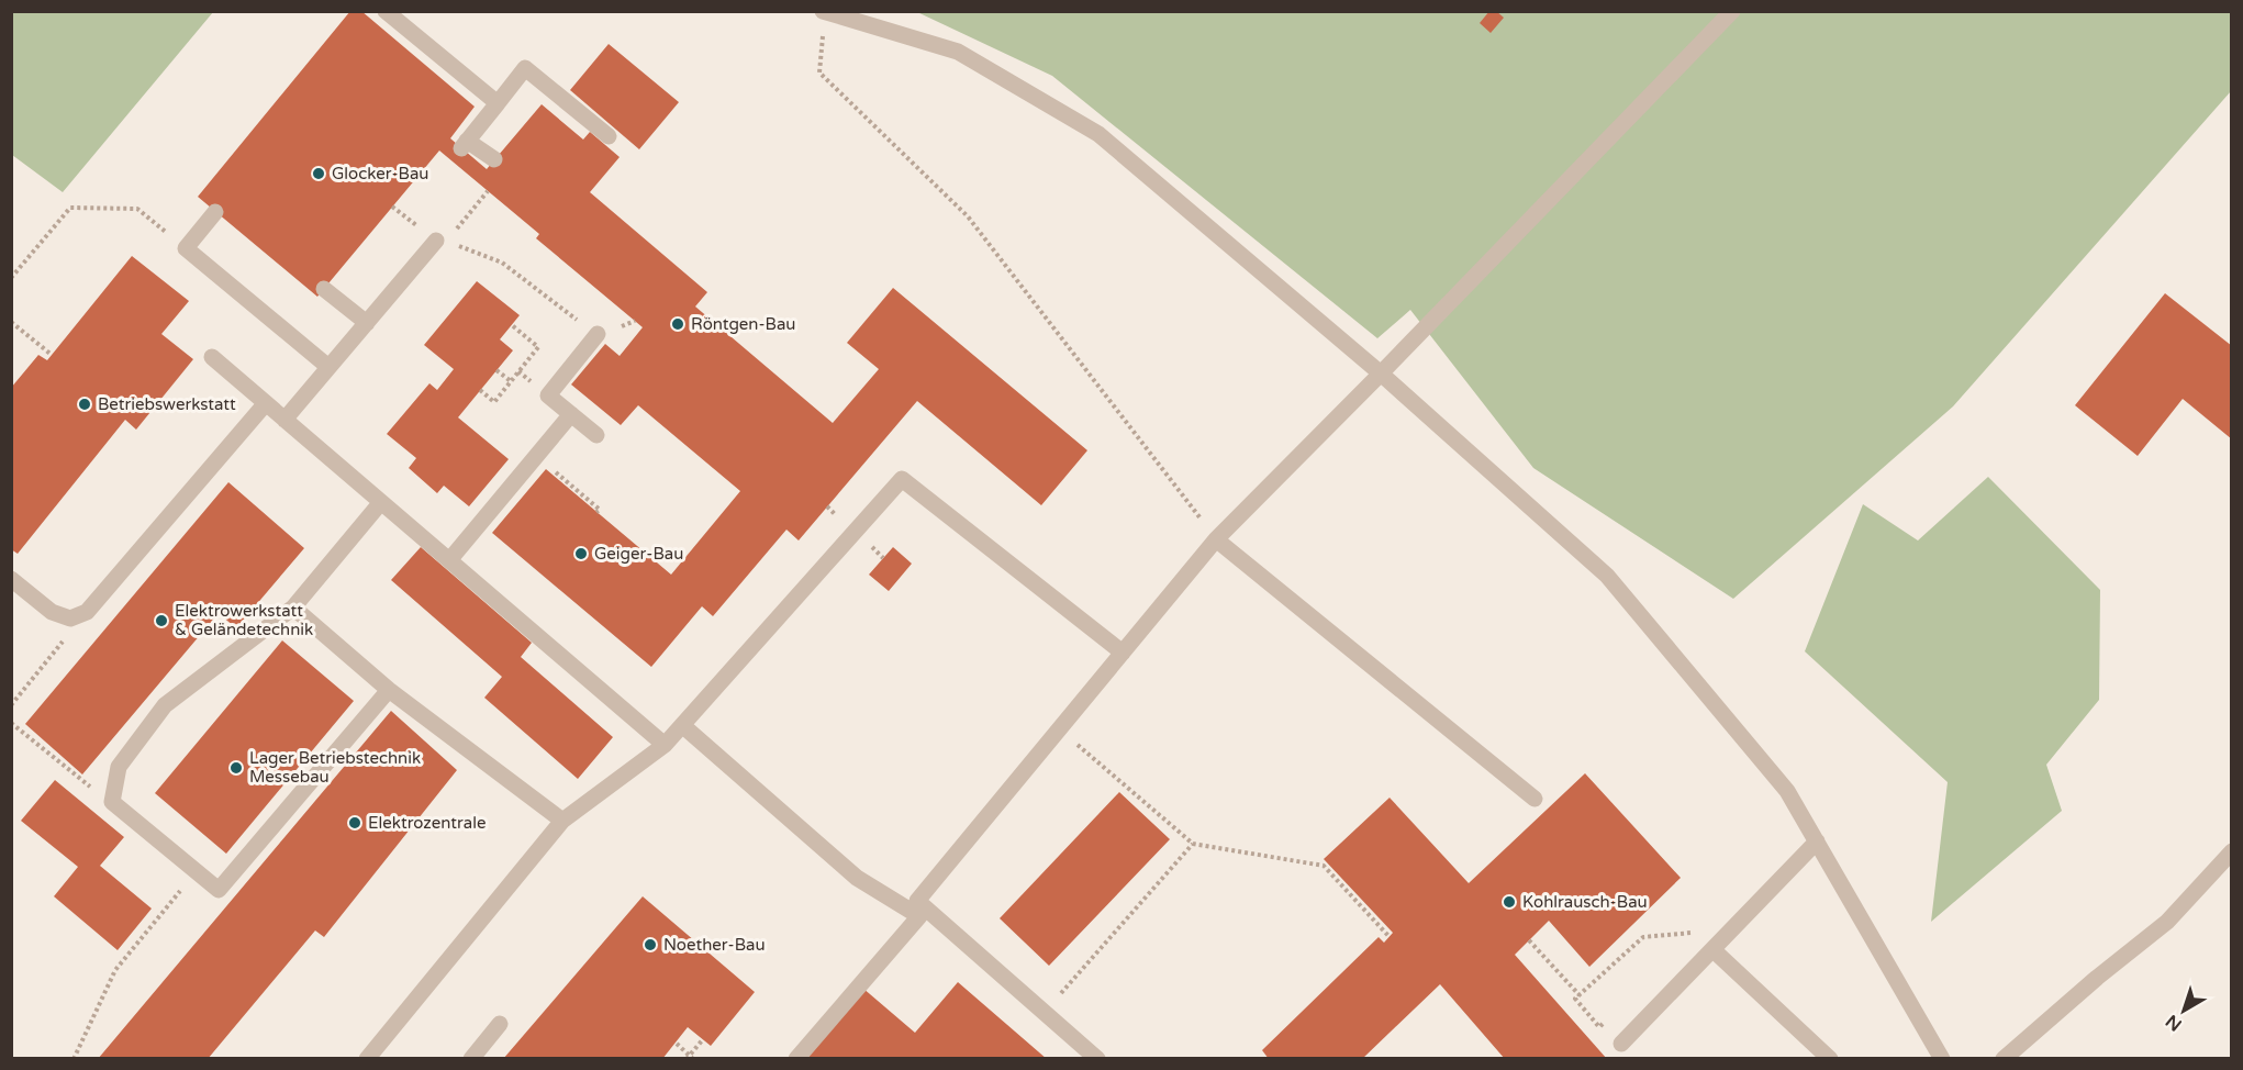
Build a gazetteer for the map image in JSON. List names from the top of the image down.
{
  "places": [
    "Glocker-Bau",
    "Röntgen-Bau",
    "Betriebswerkstatt",
    "Geiger-Bau",
    "Elektrowerkstatt & Geländetechnik",
    "Lager Betriebstechnik Messebau",
    "Elektrozentrale",
    "Kohlrausch-Bau",
    "Noether-Bau"
  ],
  "north": "bottom left"
}
